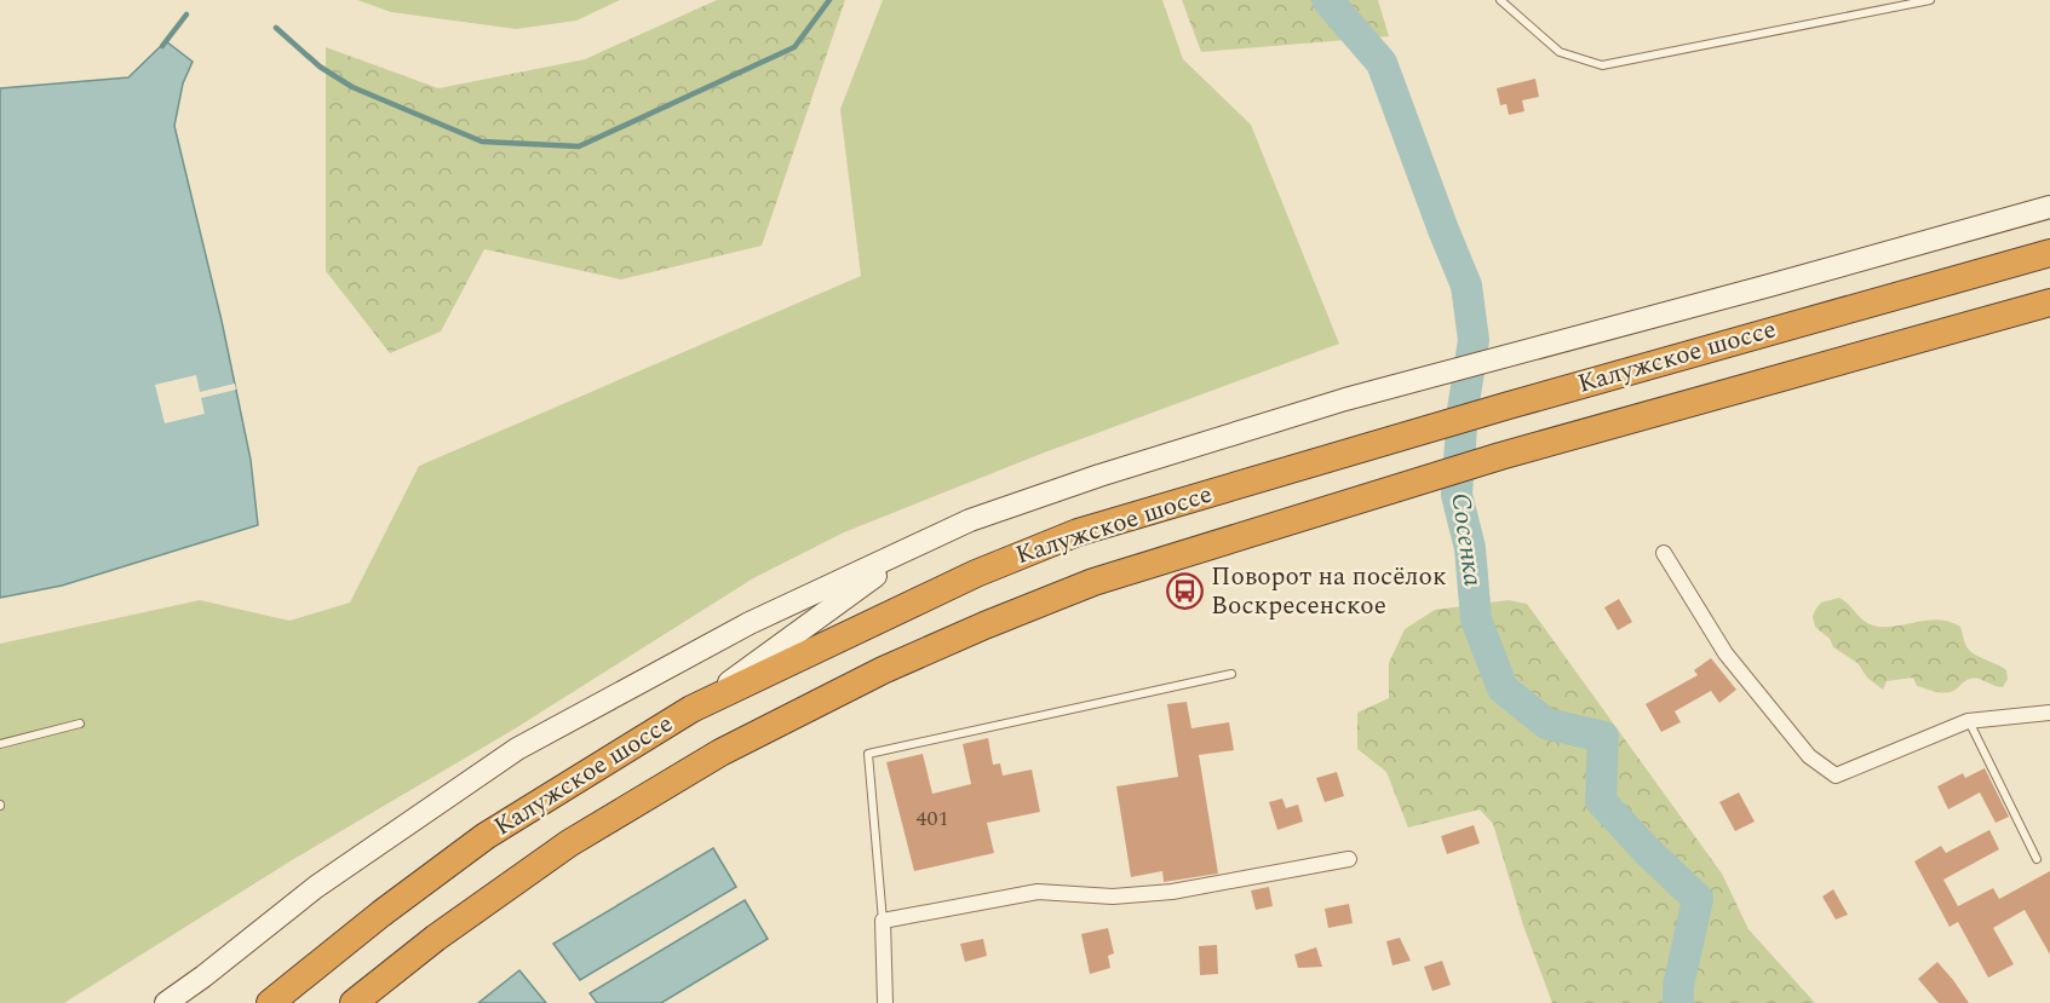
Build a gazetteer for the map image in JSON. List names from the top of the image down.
{
  "streets": {
    "highway": ["Калужское шоссе"]
  },
  "water": ["Сосенка"],
  "places": {
    "bus stop": ["Поворот на посёлок Воскресенское"]
  },
  "house_numbers": ["401"]
}
